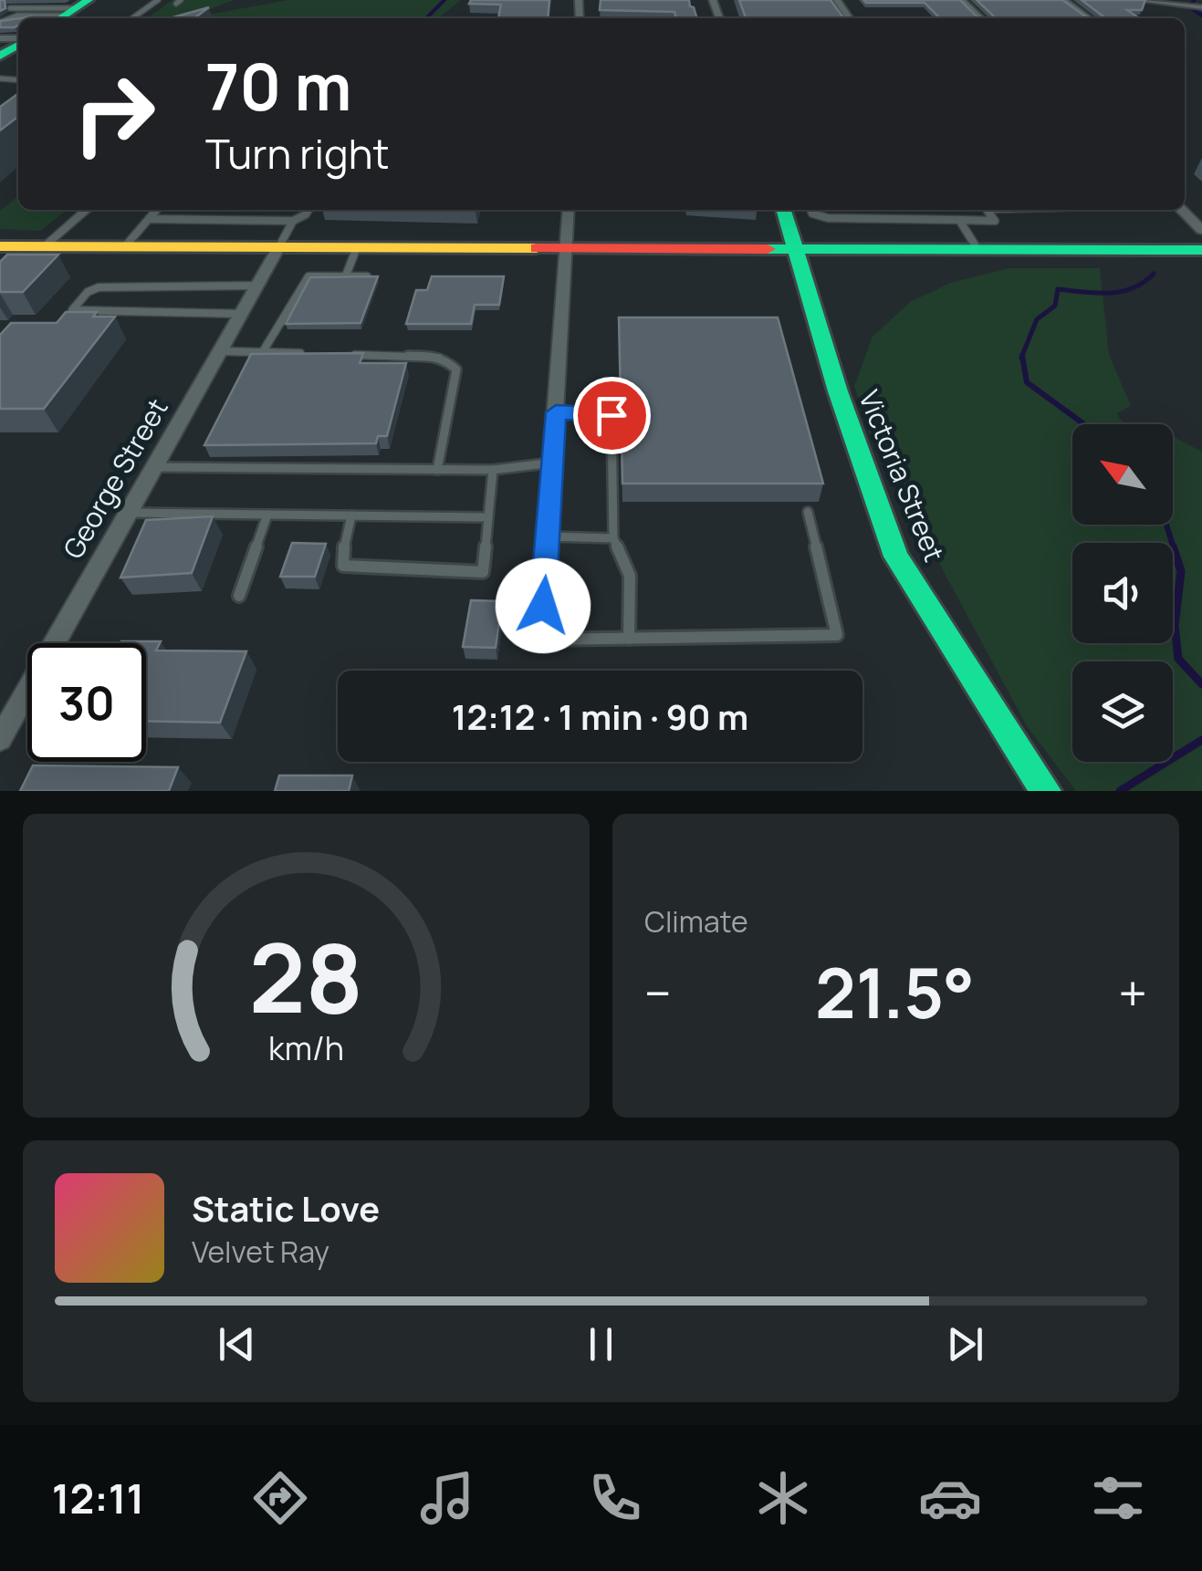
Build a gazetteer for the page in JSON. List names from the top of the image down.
{
  "streets": {
    "street": ["Victoria Street", "George Street"]
  },
  "north": "top left",
  "page": {
    "turn": ["70 m", "Turn right"],
    "limit": "30",
    "trip": "12:12 · 1 min · 90 m",
    "tile": "Climate",
    "heat": ["−", "21.5°", "+"],
    "song": ["Static Love", "Velvet Ray"],
    "tabs": "12:11",
    "gauge": ["28", "km/h"]
  }
}
